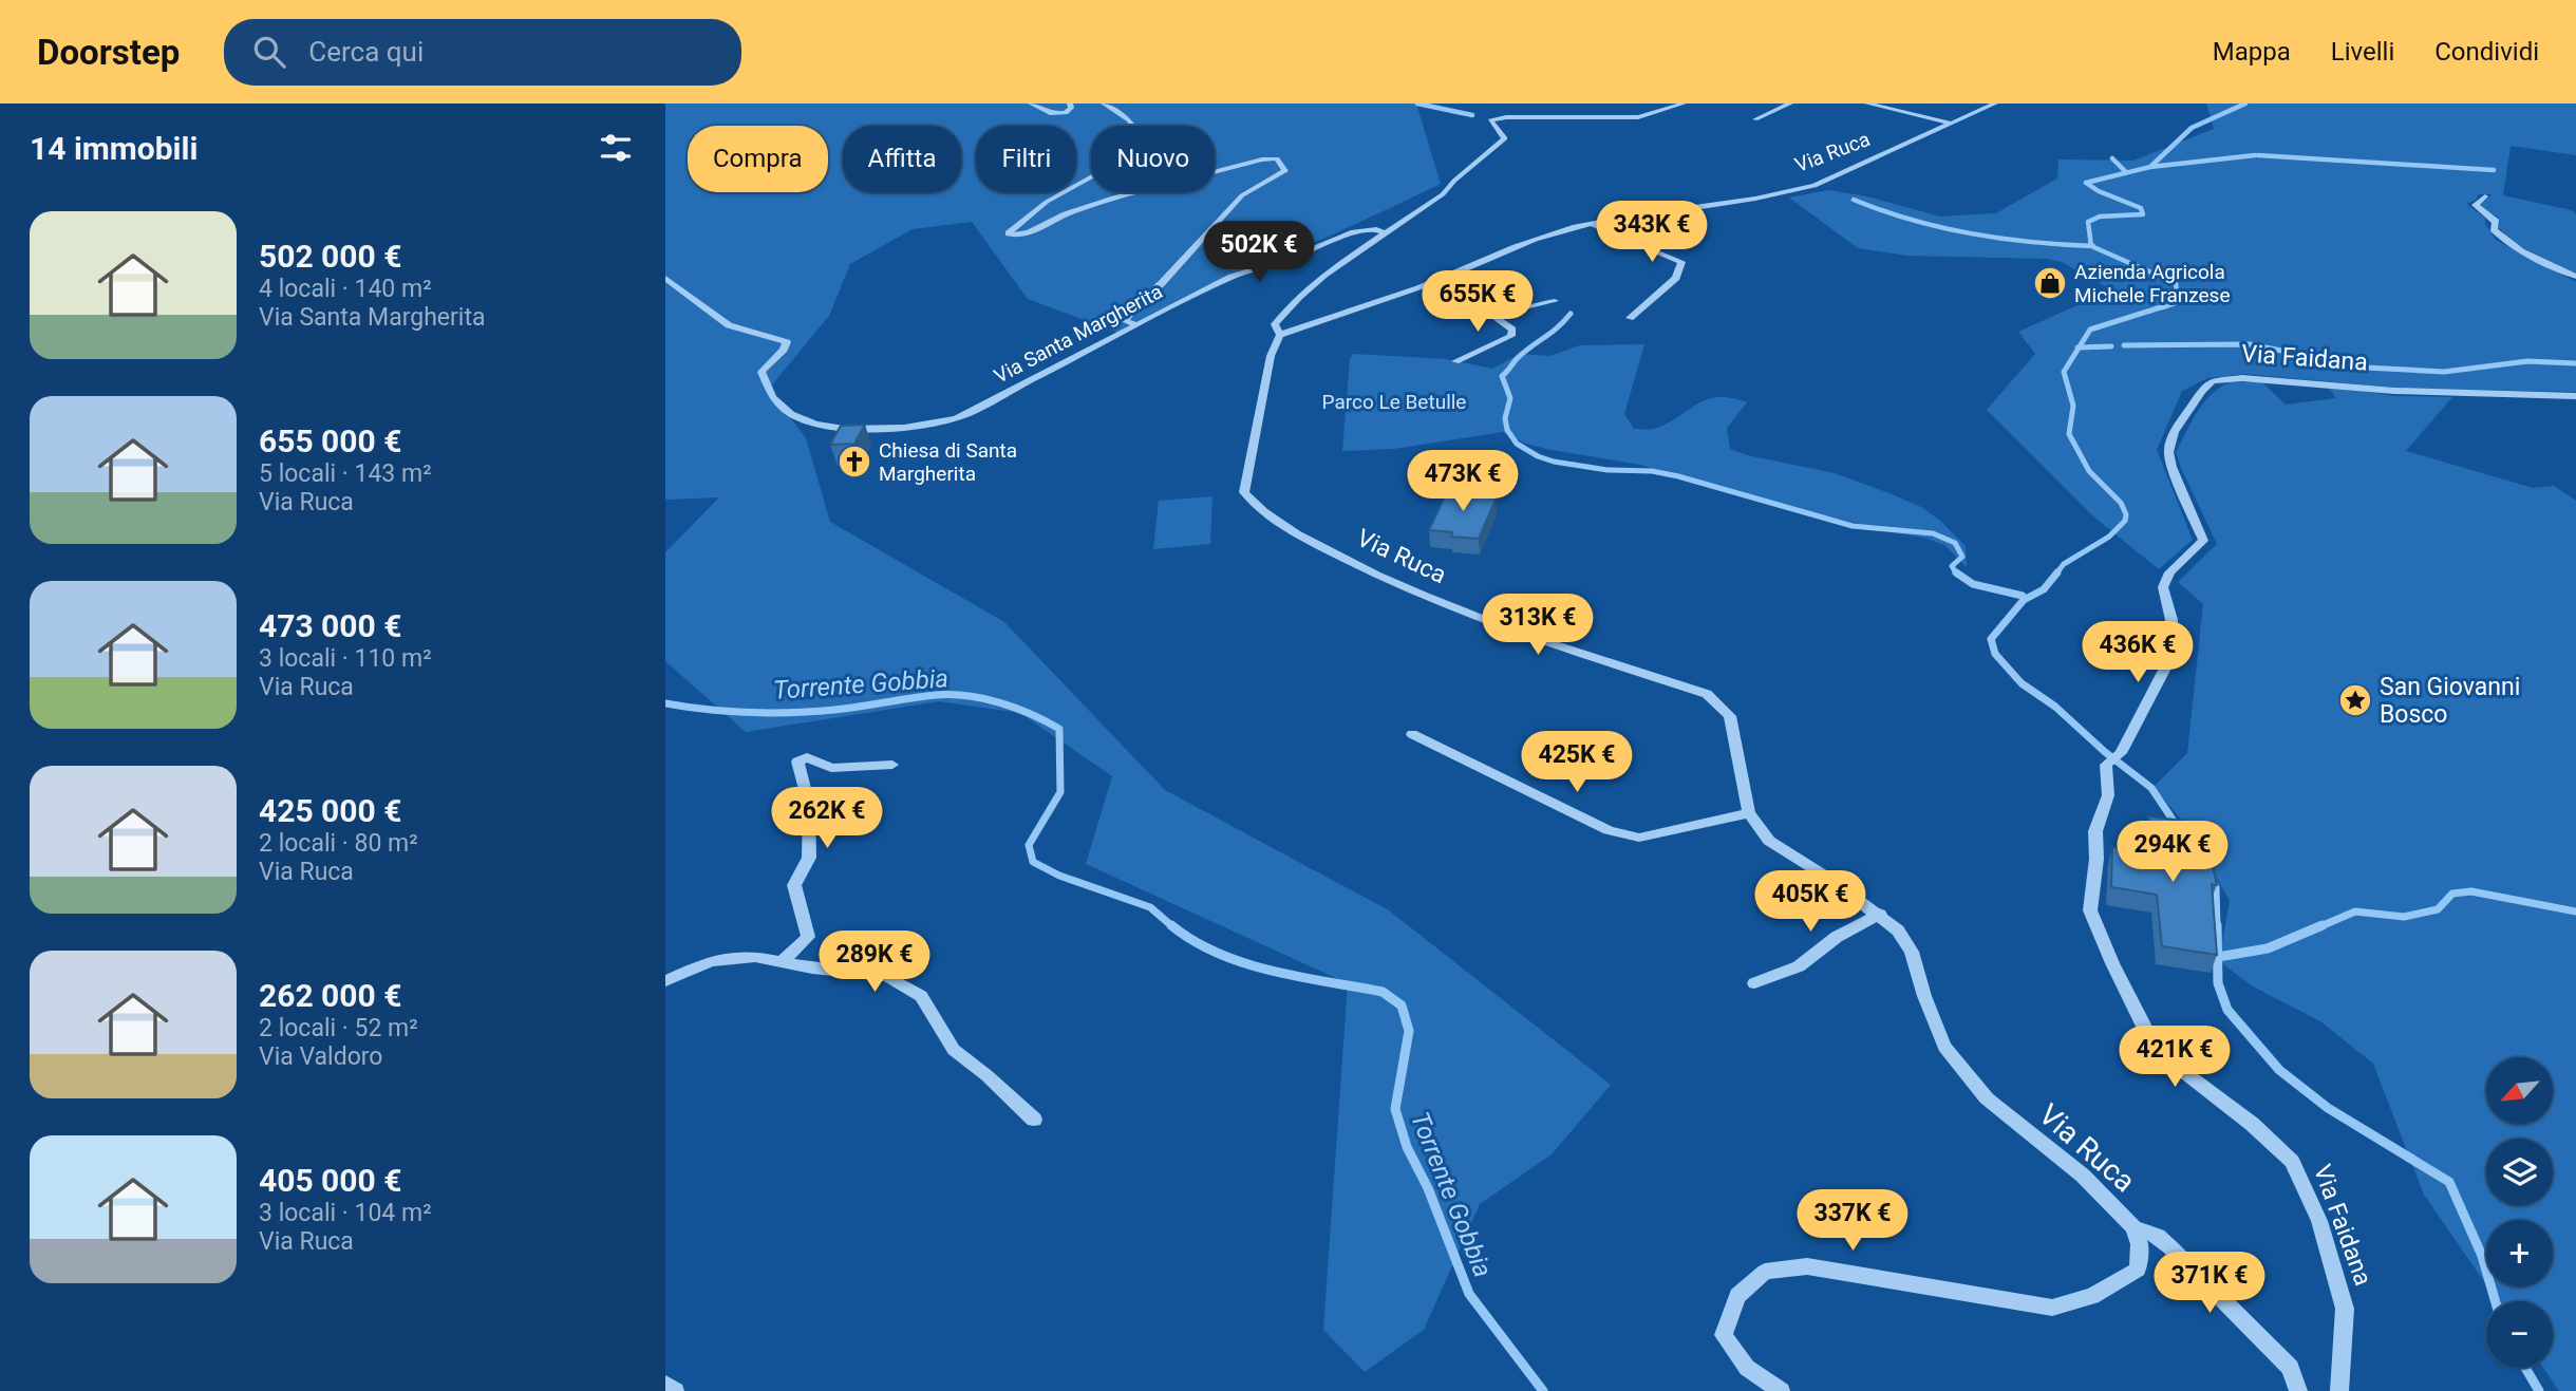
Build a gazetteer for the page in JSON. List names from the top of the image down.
{
  "streets": {
    "street": ["Via Ruca", "Via Santa Margherita", "Via Faidana"]
  },
  "crossings": [
    ["Via Ruca", "Via Santa Margherita"]
  ],
  "water": ["Torrente Gobbia"],
  "parks": ["Parco Le Betulle"],
  "places": {
    "shop": ["Azienda Agricola Michele Franzese"],
    "church": ["Chiesa di Santa Margherita"],
    "place": ["San Giovanni Bosco"]
  },
  "north": "bottom left",
  "page": {
    "header": "Doorstep",
    "search": "Cerca qui",
    "nav": ["Mappa", "Livelli", "Condividi"],
    "heading": "14 immobili",
    "chip": [
      "Compra",
      "Affitta",
      "Filtri",
      "Nuovo"
    ],
    "list": [
      {
        "name": "502 000 €",
        "note": "4 locali · 140 m² · Via Santa Margherita"
      },
      {
        "name": "655 000 €",
        "note": "5 locali · 143 m² · Via Ruca"
      },
      {
        "name": "473 000 €",
        "note": "3 locali · 110 m² · Via Ruca"
      },
      {
        "name": "425 000 €",
        "note": "2 locali · 80 m² · Via Ruca"
      },
      {
        "name": "262 000 €",
        "note": "2 locali · 52 m² · Via Valdoro"
      },
      {
        "name": "405 000 €",
        "note": "3 locali · 104 m² · Via Ruca"
      }
    ],
    "price": [
      "343K €",
      "502K €",
      "655K €",
      "473K €",
      "313K €",
      "436K €",
      "425K €",
      "262K €",
      "294K €",
      "405K €",
      "289K €",
      "421K €",
      "337K €",
      "371K €"
    ],
    "map_buttons": ["+", "−"]
  }
}
